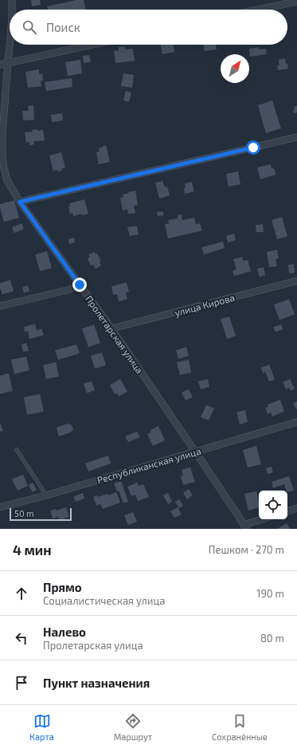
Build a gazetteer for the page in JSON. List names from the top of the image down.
{
  "streets": {
    "street": ["улица Кирова", "Пролетарская улица", "Республиканская улица"]
  },
  "crossings": [
    ["улица Кирова", "Пролетарская улица"],
    ["Пролетарская улица", "Республиканская улица"]
  ],
  "scale_bar": "50 m",
  "north": "top right",
  "page": {
    "search": "Поиск",
    "scale": "50 m",
    "heading": ["4 мин", "Пешком · 270 m"],
    "list": [
      ["Прямо", "Социалистическая улица", "190 m"],
      ["Налево", "Пролетарская улица", "80 m"],
      "Пункт назначения"
    ],
    "nav": ["Карта", "Маршрут", "Сохранённые"]
  }
}
